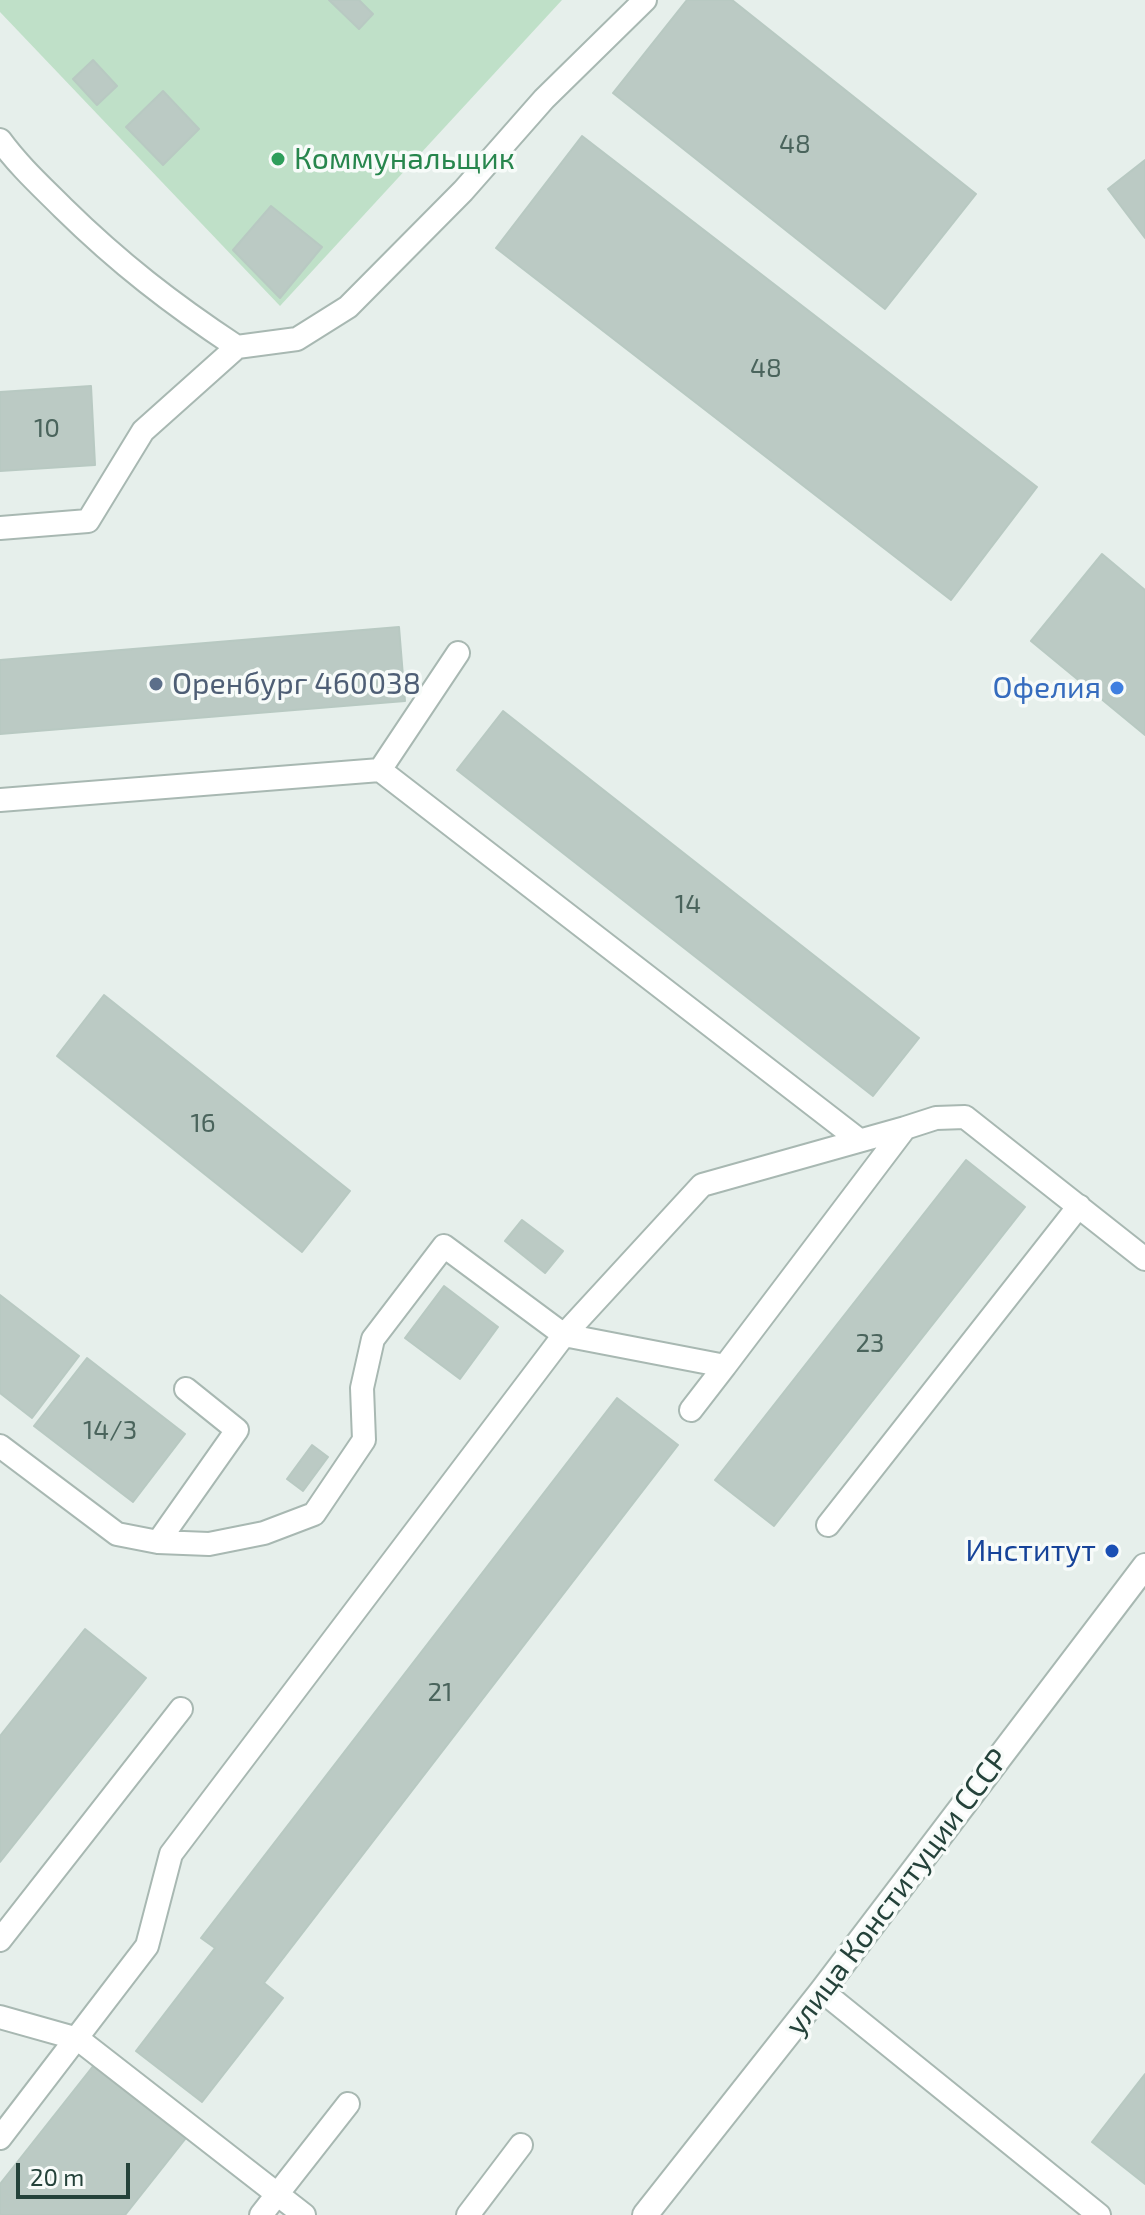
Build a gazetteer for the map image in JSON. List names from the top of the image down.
{
  "streets": {
    "street": ["улица Конституции СССР"]
  },
  "places": [
    "Коммунальщик",
    "Оренбург 460038",
    "Офелия",
    "Институт"
  ],
  "house_numbers": [
    "48",
    "48",
    "10",
    "14",
    "16",
    "23",
    "14/3",
    "21"
  ],
  "scale_bar": "20 m"
}
